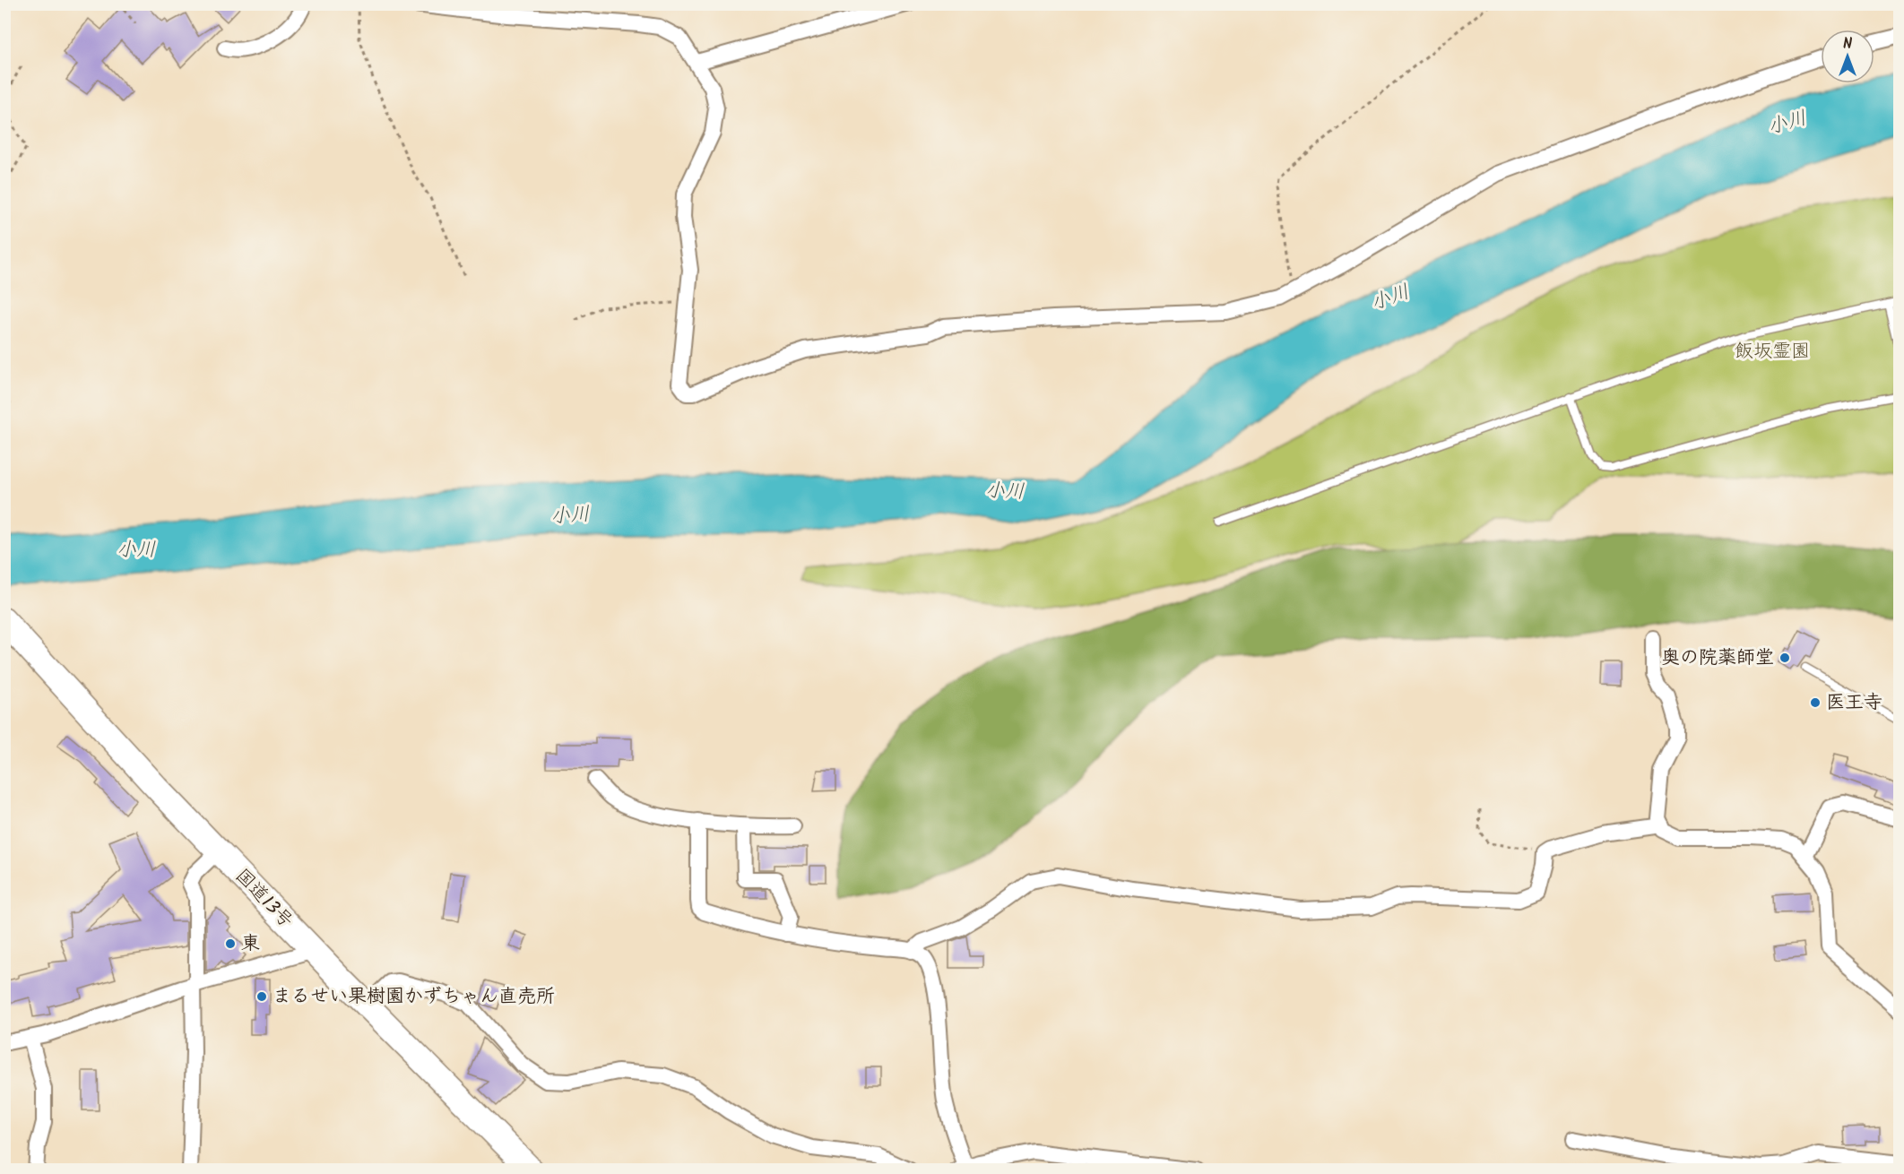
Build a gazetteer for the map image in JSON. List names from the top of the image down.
{
  "streets": {
    "highway": ["国道13号"]
  },
  "water": ["小川"],
  "parks": ["飯坂霊園"],
  "places": [
    "奥の院薬師堂",
    "医王寺",
    "東",
    "まるせい果樹園かずちゃん直売所"
  ],
  "north": "top"
}
